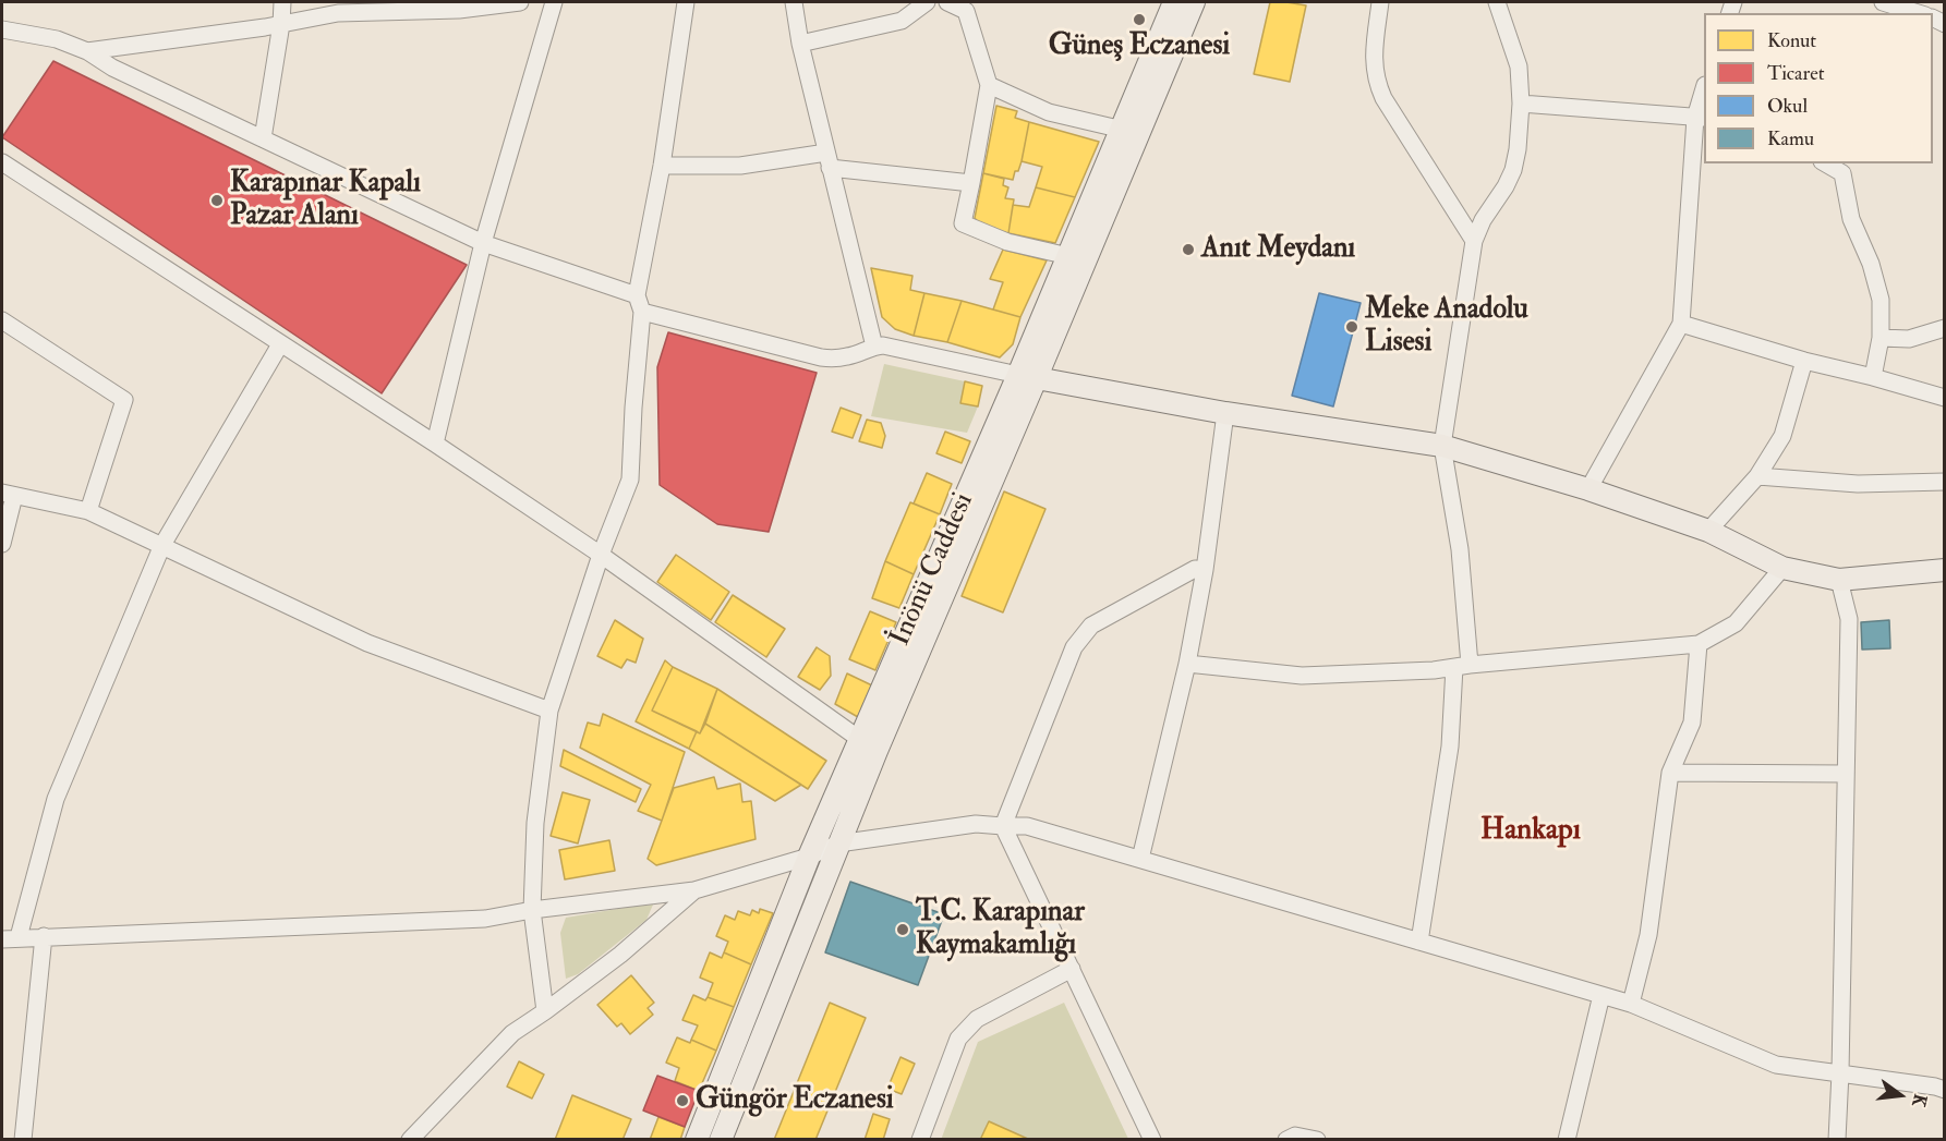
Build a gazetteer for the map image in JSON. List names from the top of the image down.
{
  "streets": {
    "main road": ["İnönü Caddesi"]
  },
  "districts": ["Hankapı"],
  "places": [
    "Güneş Eczanesi",
    "Karapınar Kapalı Pazar Alanı",
    "Anıt Meydanı",
    "Meke Anadolu Lisesi",
    "T.C. Karapınar Kaymakamlığı",
    "Güngör Eczanesi"
  ],
  "legend": [
    "Konut",
    "Ticaret",
    "Okul",
    "Kamu"
  ],
  "north": "right"
}
